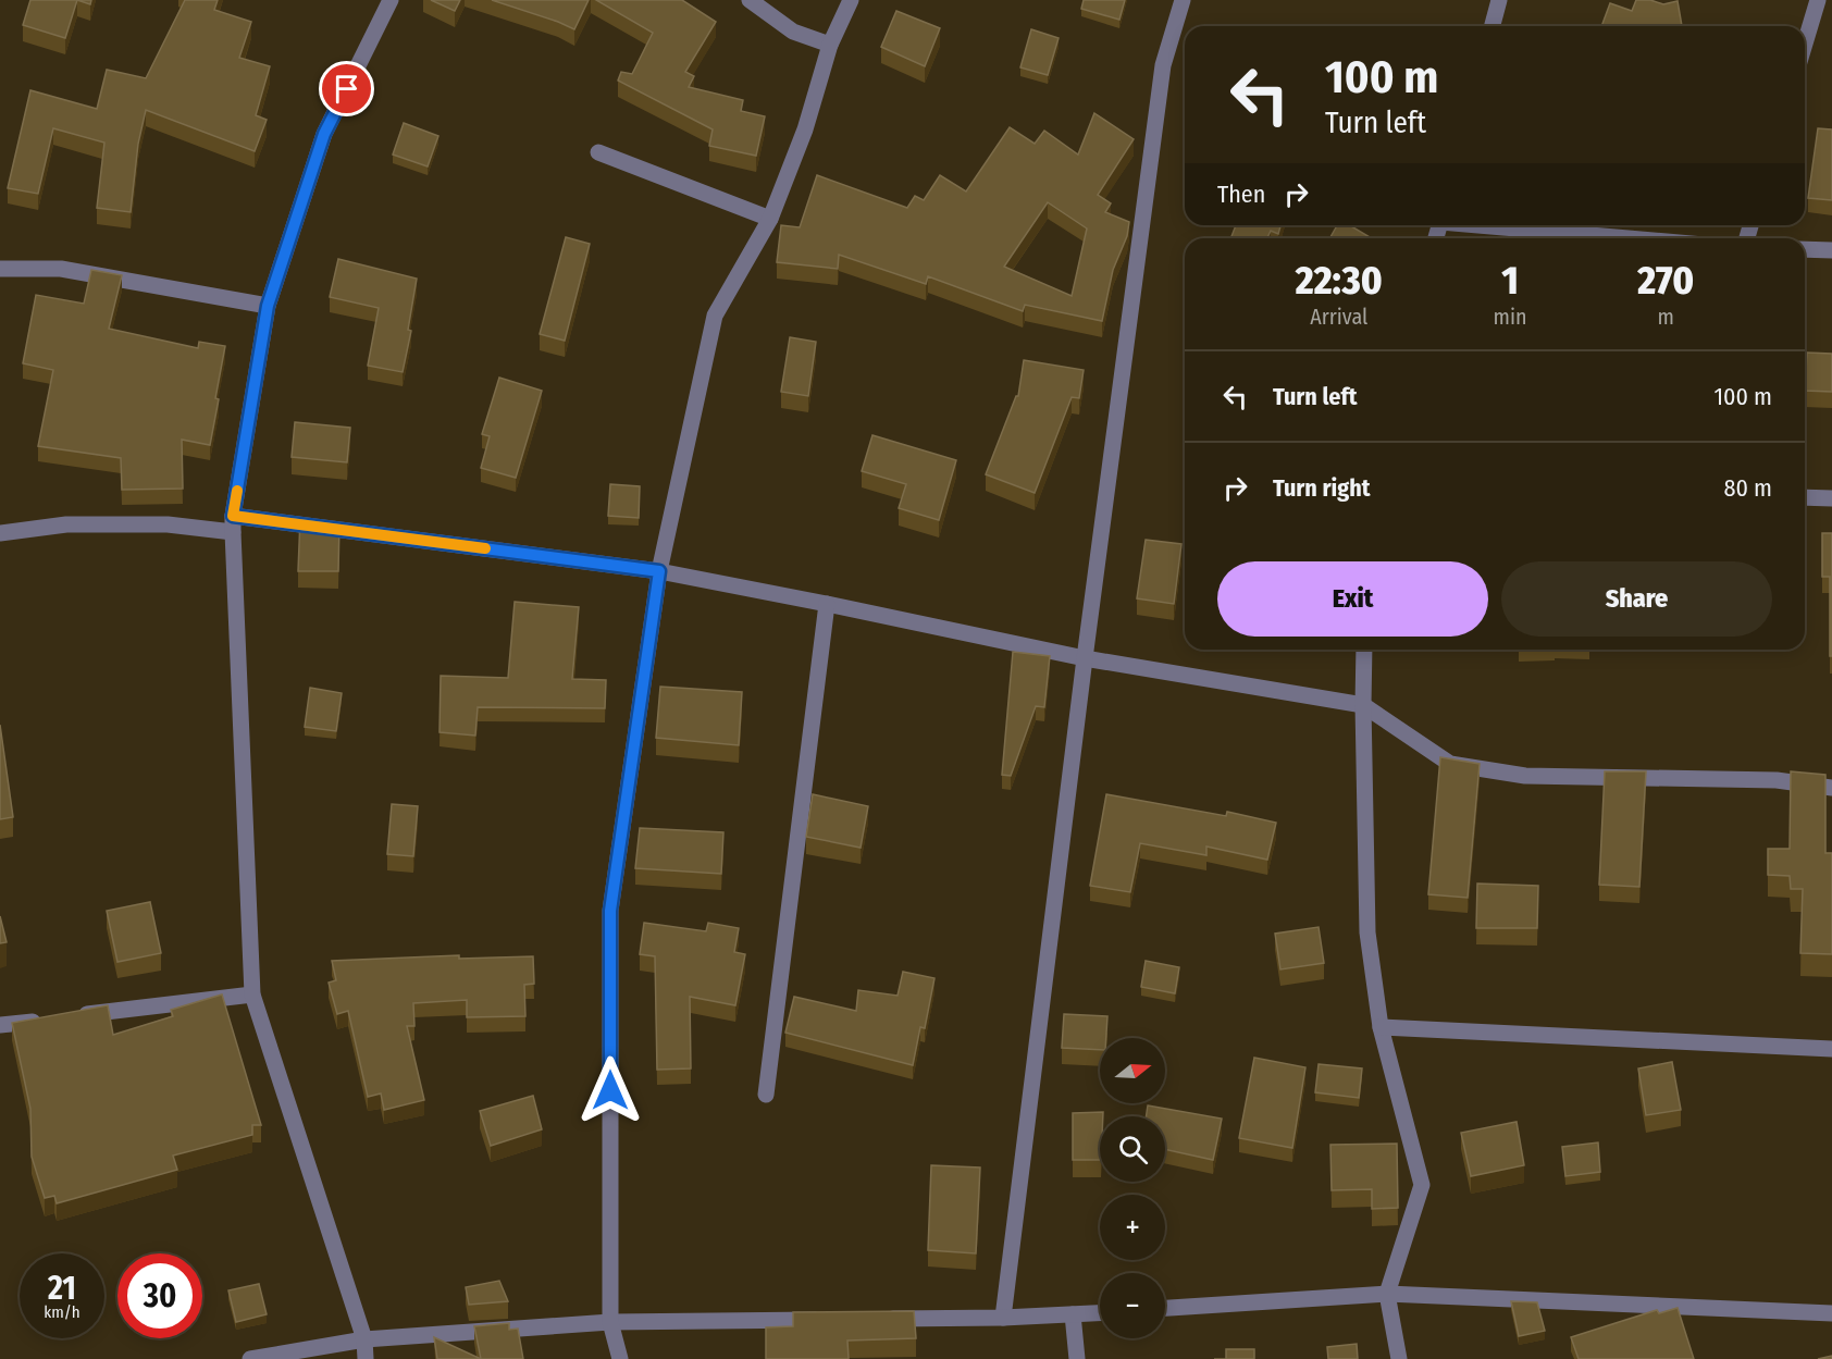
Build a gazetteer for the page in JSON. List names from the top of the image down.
{
  "north": "right",
  "page": {
    "turn": ["100 m", "Turn left"],
    "then": "Then",
    "eta": [
      "22:30",
      "Arrival",
      "1",
      "min",
      "270",
      "m"
    ],
    "list": [
      {
        "name": "Turn left",
        "value": "100 m"
      },
      {
        "name": "Turn right",
        "value": "80 m"
      }
    ],
    "buttons": ["Exit", "Share"],
    "map_buttons": ["+", "−"],
    "speed": "21 km/h",
    "limit": "30"
  }
}
